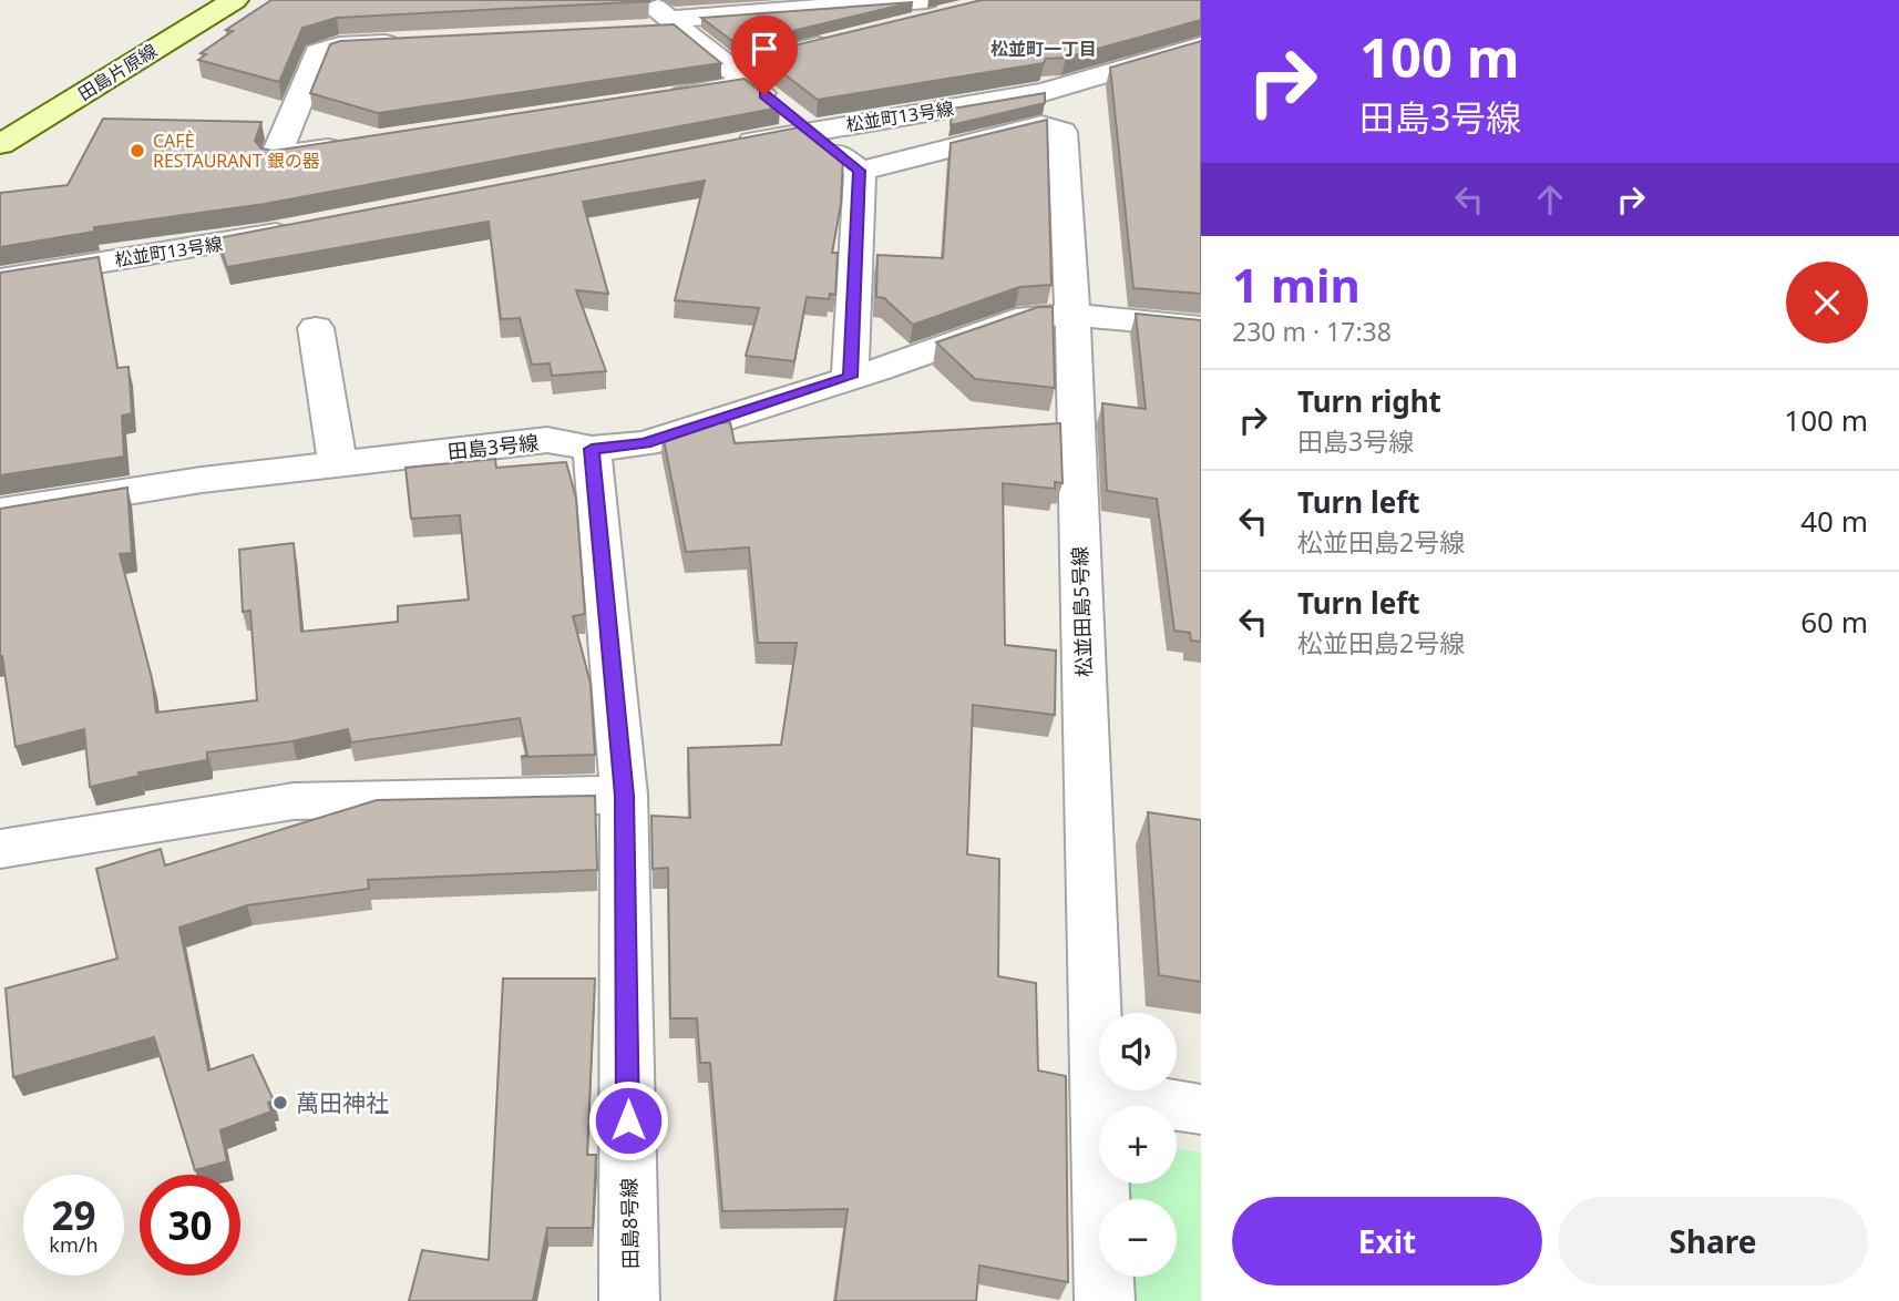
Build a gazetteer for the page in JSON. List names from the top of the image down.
{
  "streets": {
    "main road": ["田島片原線"],
    "street": [
      "松並町13号線",
      "田島3号線",
      "松並田島5号線",
      "田島8号線"
    ]
  },
  "crossings": [
    ["田島3号線", "松並田島5号線"],
    ["田島3号線", "田島8号線"]
  ],
  "districts": ["松並町一丁目"],
  "places": ["CAFÈ RESTAURANT 銀の器", "萬田神社"],
  "page": {
    "turn": ["100 m", "田島3号線"],
    "heading": ["1 min", "230 m · 17:38"],
    "list": [
      {
        "name": "Turn right",
        "note": "田島3号線",
        "value": "100 m"
      },
      {
        "name": "Turn left",
        "note": "松並田島2号線",
        "value": "40 m"
      },
      {
        "name": "Turn left",
        "note": "松並田島2号線",
        "value": "60 m"
      }
    ],
    "map_buttons": ["+", "−"],
    "speed": "29 km/h",
    "limit": "30",
    "buttons": ["Exit", "Share"]
  }
}
